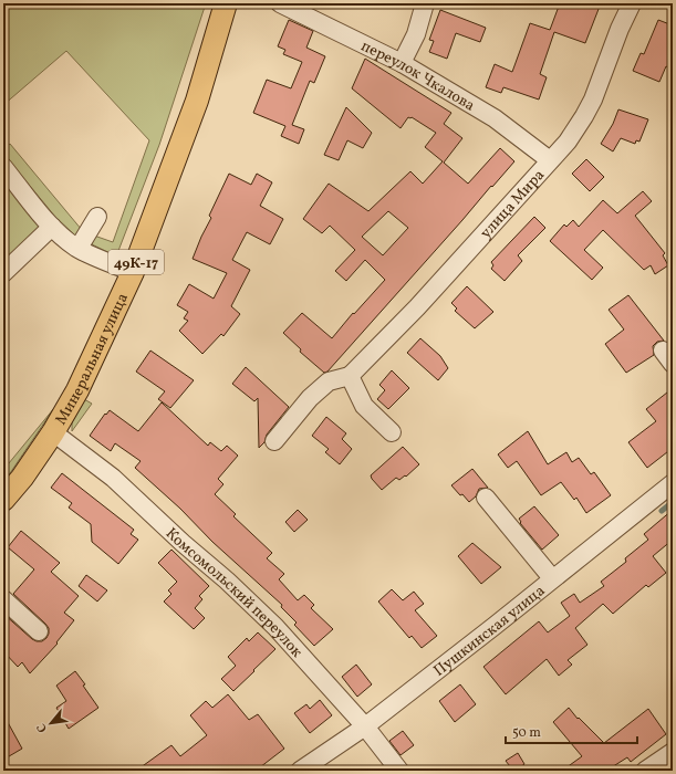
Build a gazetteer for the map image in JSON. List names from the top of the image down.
{
  "streets": {
    "main road": ["49К-17", "Минеральная улица"],
    "street": [
      "переулок Чкалова",
      "улица Мира",
      "Комсомольский переулок",
      "Пушкинская улица"
    ]
  },
  "crossings": [
    ["переулок Чкалова", "улица Мира"],
    ["Минеральная улица", "Комсомольский переулок"],
    ["Комсомольский переулок", "Пушкинская улица"]
  ],
  "scale_bar": "50 m",
  "north": "bottom left"
}
